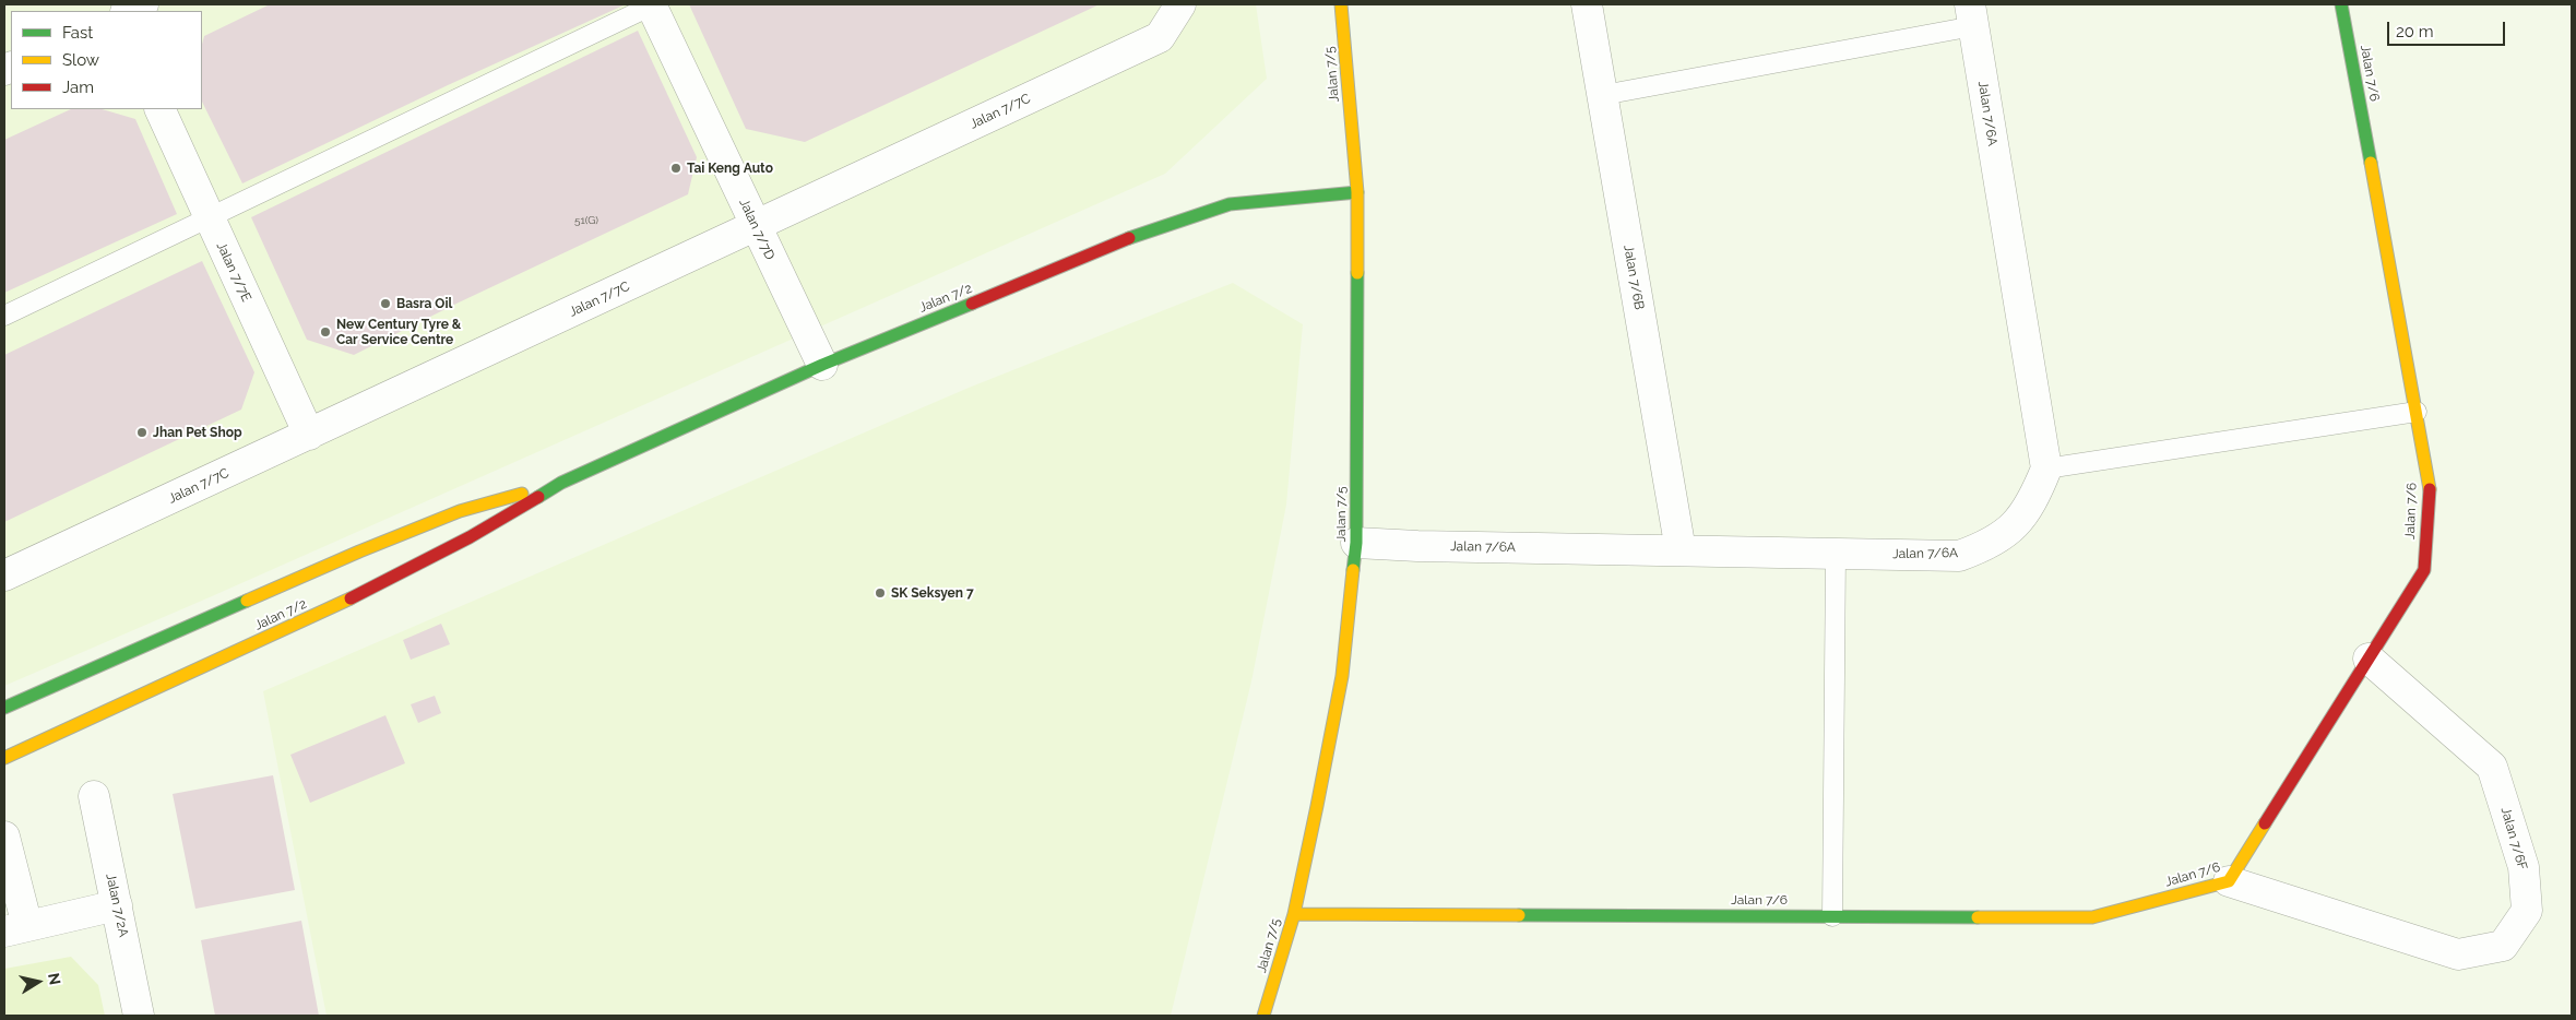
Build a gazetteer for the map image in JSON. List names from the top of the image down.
{
  "streets": {
    "street": [
      "Jalan 7/6",
      "Jalan 7/5",
      "Jalan 7/7C",
      "Jalan 7/6A",
      "Jalan 7/7D",
      "Jalan 7/7E",
      "Jalan 7/6B",
      "Jalan 7/2",
      "Jalan 7/6F",
      "Jalan 7/2A"
    ]
  },
  "crossings": [
    ["Jalan 7/6", "Jalan 7/5"],
    ["Jalan 7/6", "Jalan 7/6F"],
    ["Jalan 7/5", "Jalan 7/6A"],
    ["Jalan 7/5", "Jalan 7/2"],
    ["Jalan 7/7C", "Jalan 7/7D"],
    ["Jalan 7/7C", "Jalan 7/7E"],
    ["Jalan 7/6A", "Jalan 7/6B"],
    ["Jalan 7/7D", "Jalan 7/2"]
  ],
  "places": [
    "Tai Keng Auto",
    "Basra Oil",
    "New Century Tyre & Car Service Centre",
    "Jhan Pet Shop",
    "SK Seksyen 7"
  ],
  "house_numbers": ["51(G)"],
  "legend": ["Fast", "Slow", "Jam"],
  "scale_bar": "20 m",
  "north": "right"
}
